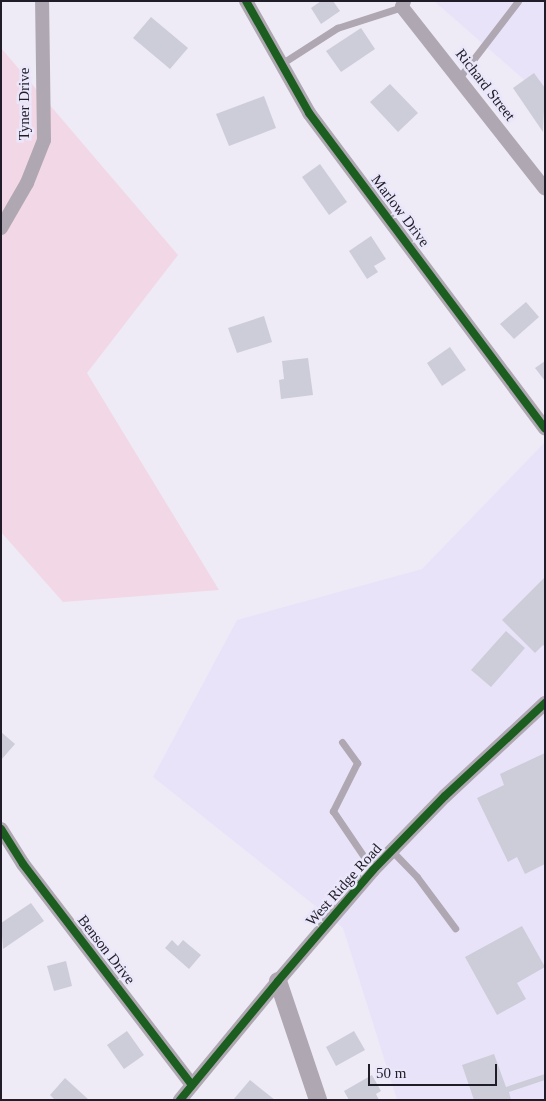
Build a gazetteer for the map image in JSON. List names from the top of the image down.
{
  "streets": {
    "street": [
      "Richard Street",
      "Tyner Drive",
      "Marlow Drive",
      "West Ridge Road",
      "Benson Drive"
    ]
  },
  "crossings": [
    ["West Ridge Road", "Benson Drive"]
  ],
  "scale_bar": "50 m"
}
